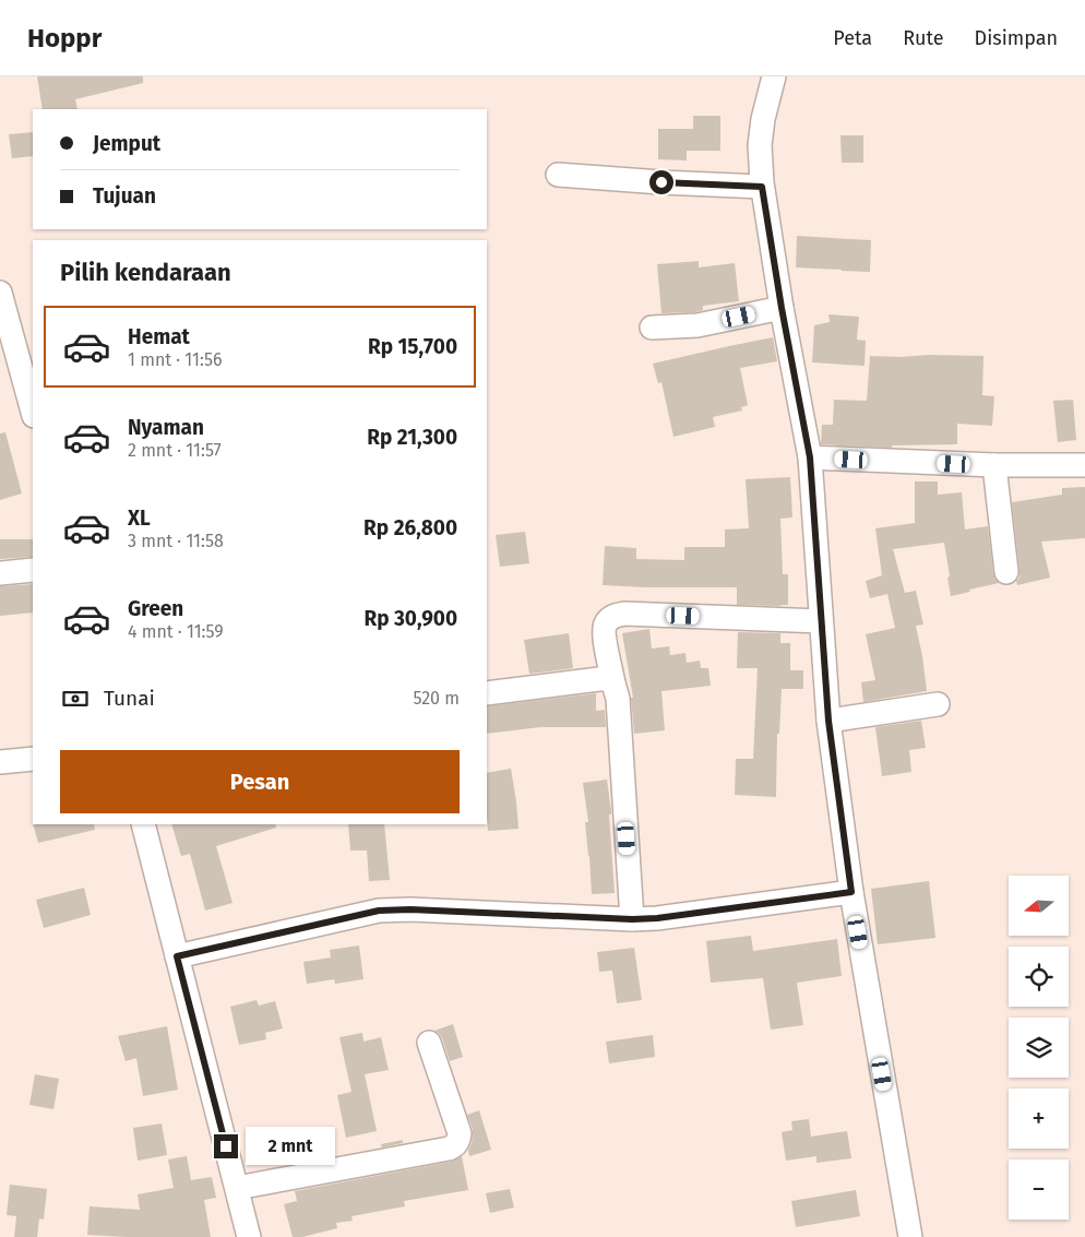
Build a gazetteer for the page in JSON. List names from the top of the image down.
{
  "north": "left",
  "page": {
    "header": "Hoppr",
    "nav": ["Peta", "Rute", "Disimpan"],
    "banner": ["Jemput", "Tujuan"],
    "heading": "Pilih kendaraan",
    "list": [
      {
        "name": "Hemat",
        "note": "1 mnt · 11:56",
        "value": "Rp 15,700"
      },
      {
        "name": "Nyaman",
        "note": "2 mnt · 11:57",
        "value": "Rp 21,300"
      },
      {
        "name": "XL",
        "note": "3 mnt · 11:58",
        "value": "Rp 26,800"
      },
      {
        "name": "Green",
        "note": "4 mnt · 11:59",
        "value": "Rp 30,900"
      }
    ],
    "pay": ["Tunai", "520 m"],
    "buttons": "Pesan",
    "map_buttons": ["+", "−"],
    "bubble": "2 mnt"
  }
}
